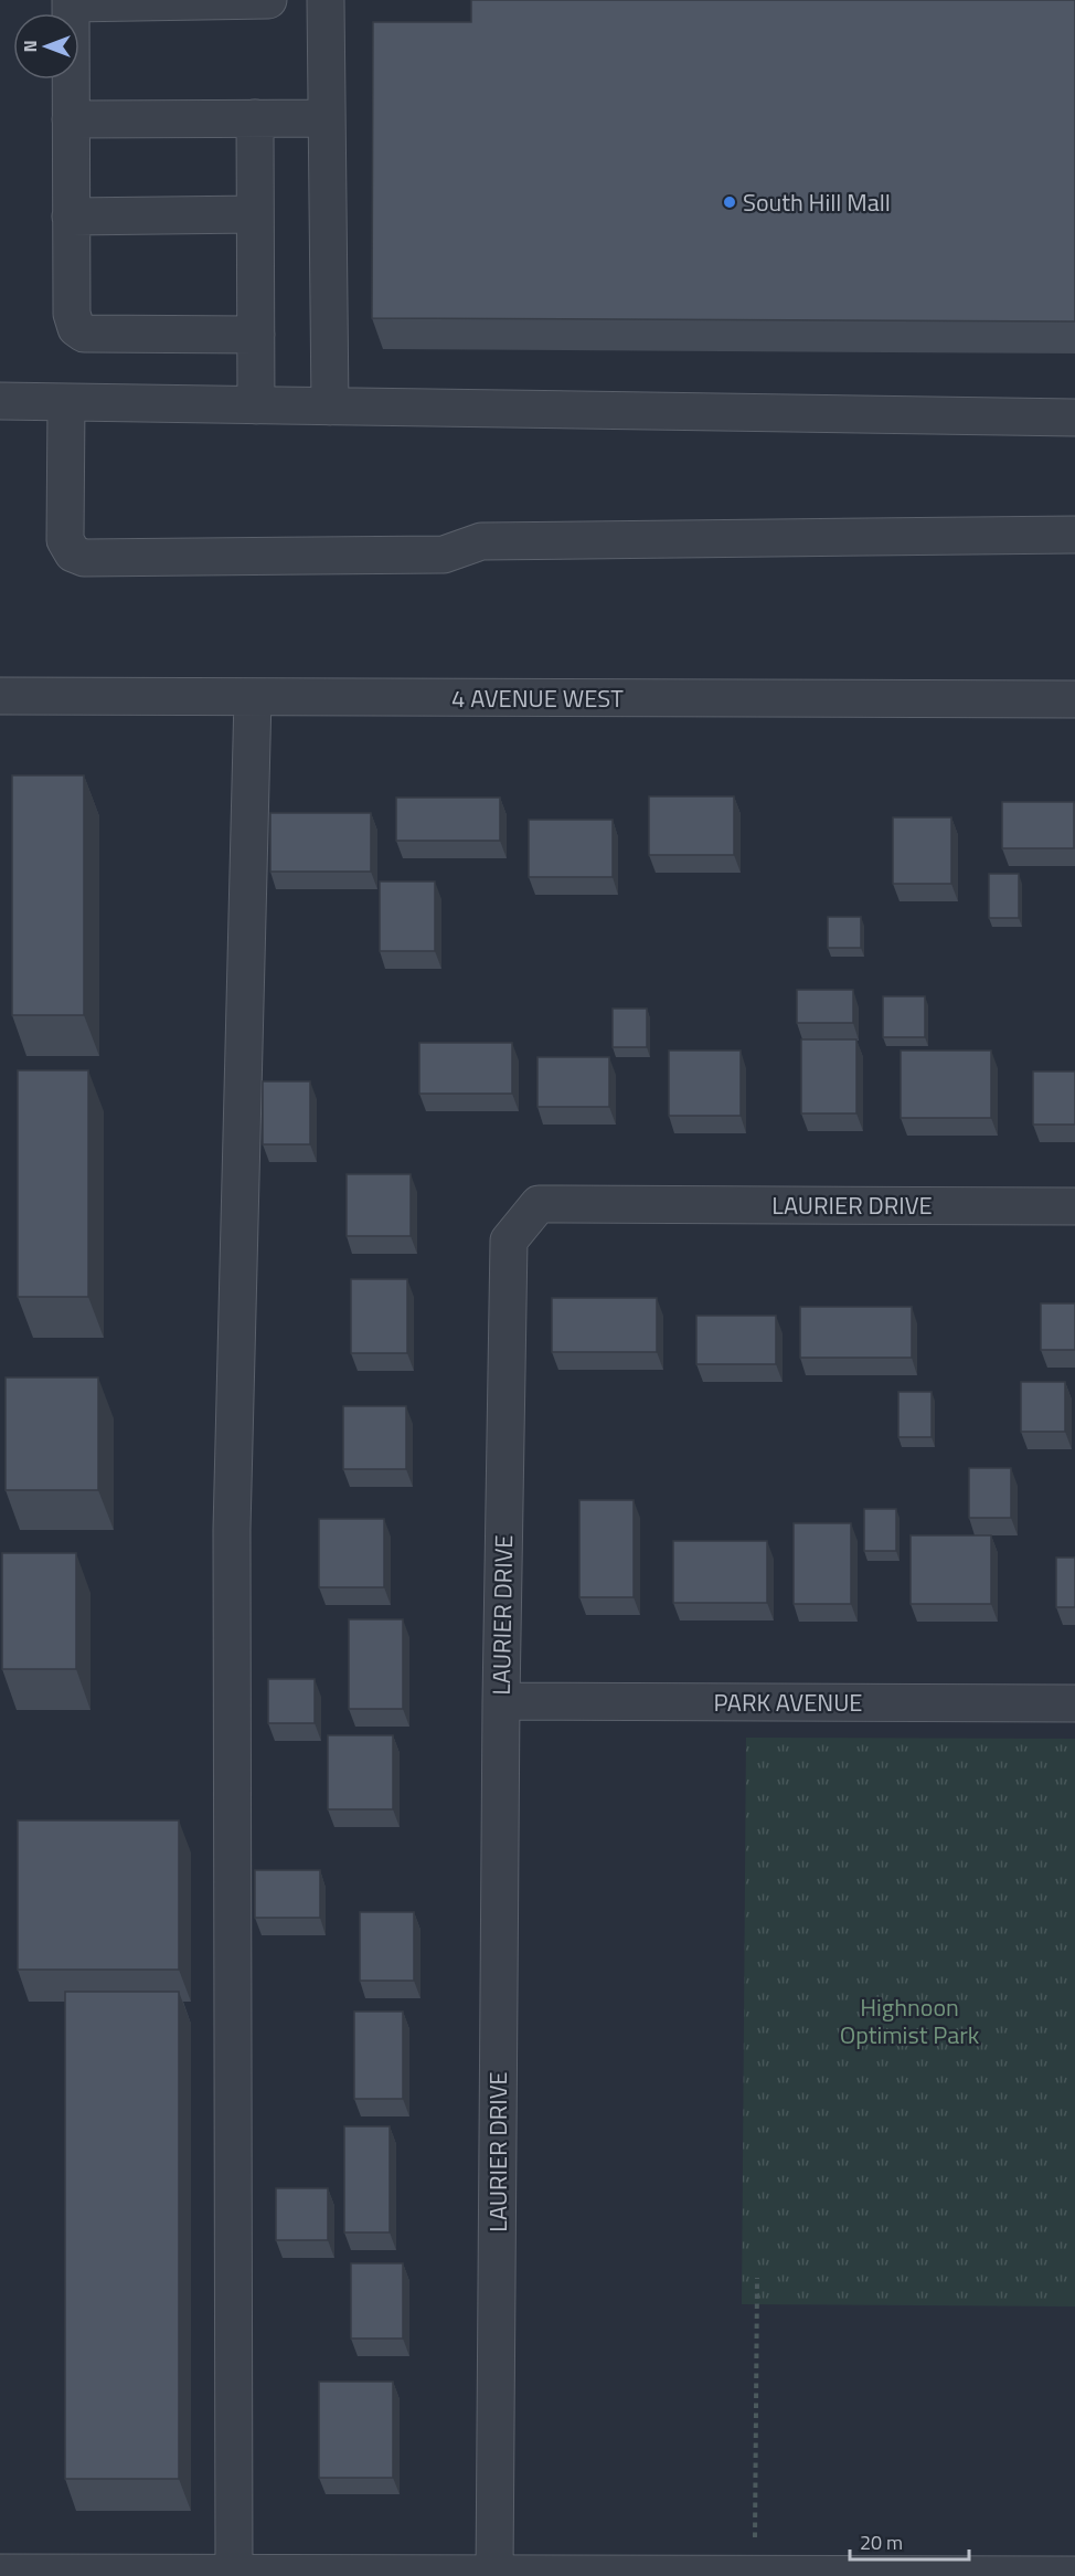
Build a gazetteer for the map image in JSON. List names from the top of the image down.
{
  "streets": {
    "street": ["4 AVENUE WEST", "LAURIER DRIVE", "PARK AVENUE"]
  },
  "crossings": [
    ["LAURIER DRIVE", "PARK AVENUE"]
  ],
  "parks": ["Highnoon Optimist Park"],
  "places": ["South Hill Mall"],
  "scale_bar": "20 m",
  "north": "left"
}
